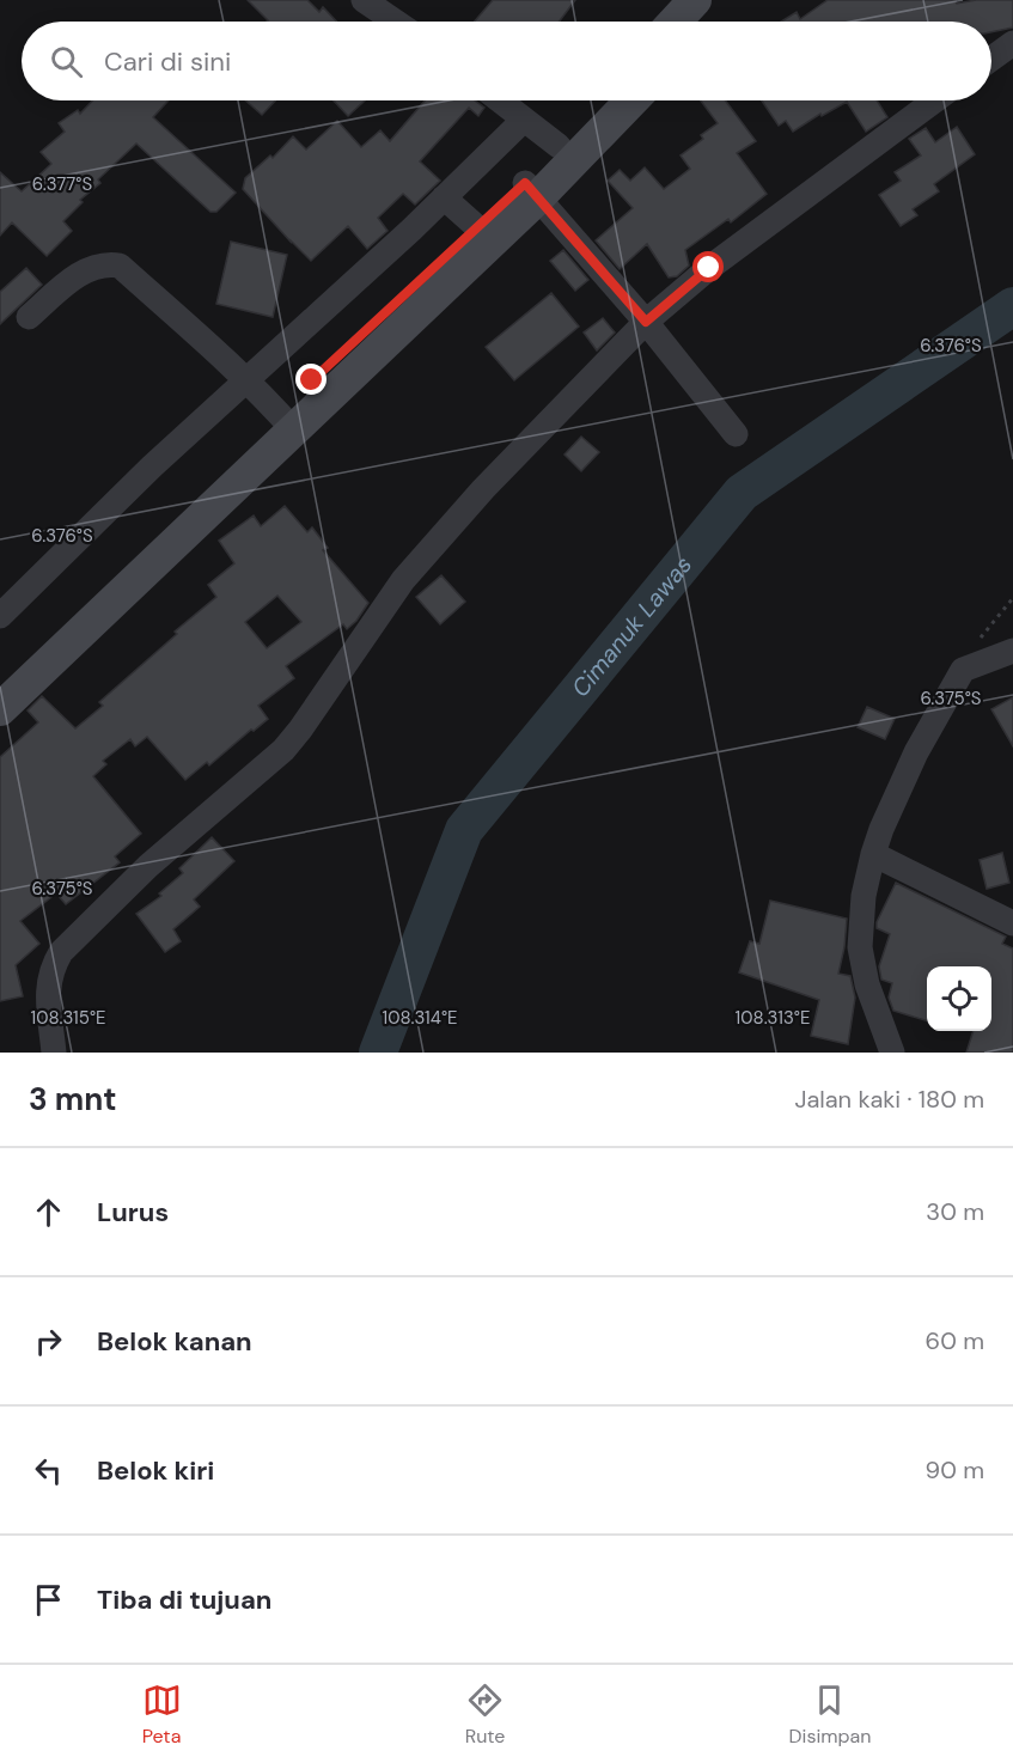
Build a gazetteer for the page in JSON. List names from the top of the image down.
{
  "water": ["Cimanuk Lawas"],
  "page": {
    "search": "Cari di sini",
    "heading": ["3 mnt", "Jalan kaki · 180 m"],
    "list": [
      ["Lurus", "30 m"],
      ["Belok kanan", "60 m"],
      ["Belok kiri", "90 m"],
      "Tiba di tujuan"
    ],
    "nav": ["Peta", "Rute", "Disimpan"]
  },
  "coordinates": [
    "6.377°S",
    "6.376°S",
    "6.375°S",
    "108.315°E",
    "108.314°E",
    "108.313°E"
  ]
}
